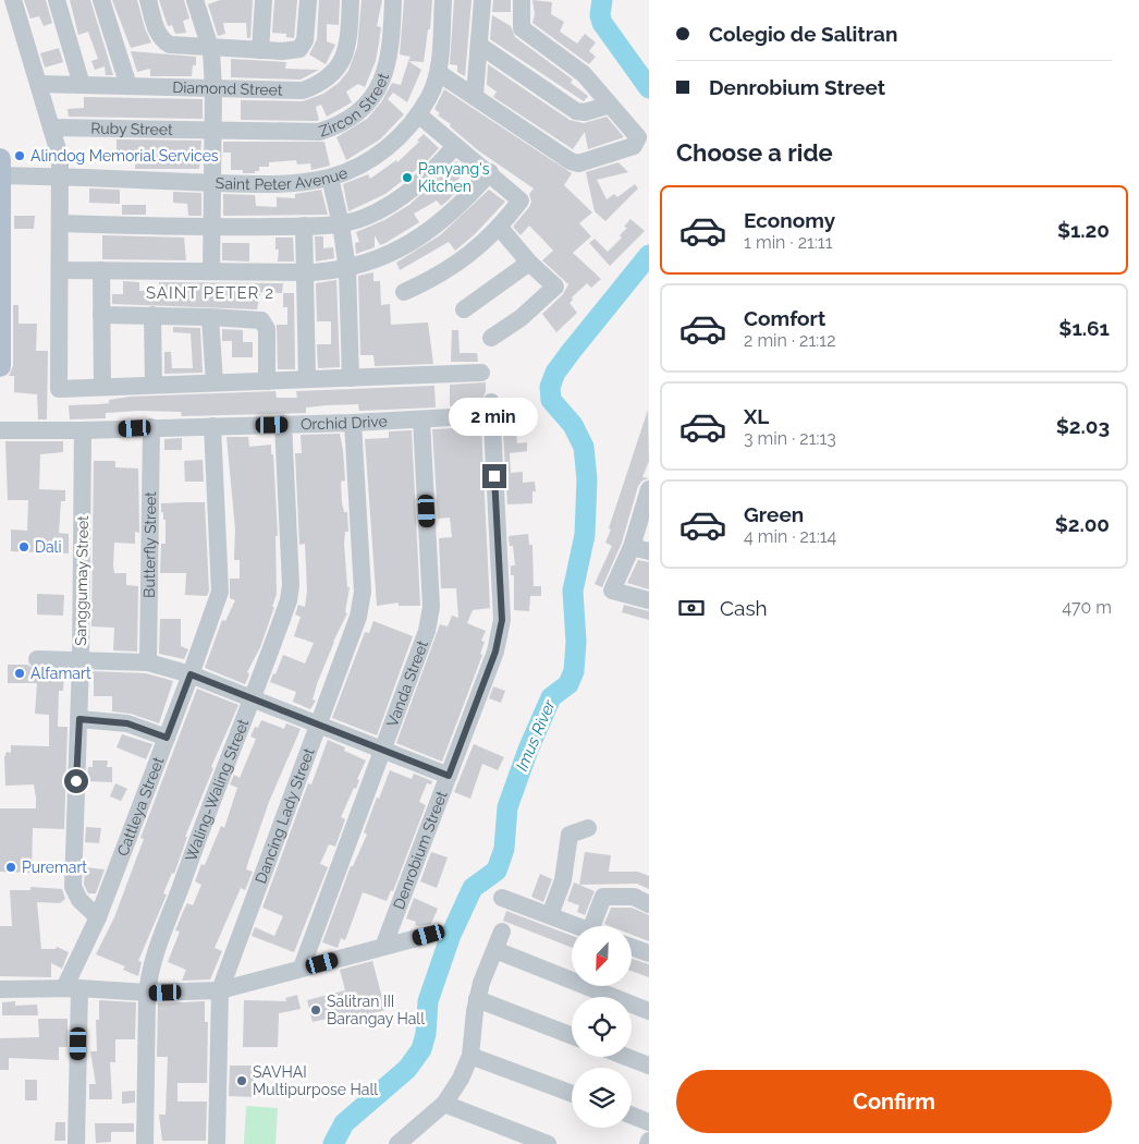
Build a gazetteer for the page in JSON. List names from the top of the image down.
{
  "streets": {
    "street": [
      "Diamond Street",
      "Zircon Street",
      "Ruby Street",
      "Saint Peter Avenue",
      "Orchid Drive",
      "Butterfly Street",
      "Sanggumay Street",
      "Vanda Street",
      "Waling-Waling Street",
      "Cattleya Street",
      "Dancing Lady Street",
      "Denrobium Street"
    ]
  },
  "crossings": [
    ["Zircon Street", "Ruby Street"],
    ["Orchid Drive", "Butterfly Street"],
    ["Orchid Drive", "Sanggumay Street"],
    ["Orchid Drive", "Vanda Street"],
    ["Orchid Drive", "Waling-Waling Street"],
    ["Orchid Drive", "Cattleya Street"],
    ["Orchid Drive", "Dancing Lady Street"],
    ["Orchid Drive", "Denrobium Street"],
    ["Sanggumay Street", "Cattleya Street"]
  ],
  "districts": ["SAINT PETER 2"],
  "water": ["Imus River"],
  "places": [
    "Alindog Memorial Services",
    "Panyang's Kitchen",
    "Dali",
    "Alfamart",
    "Puremart",
    "Salitran III Barangay Hall",
    "SAVHAI Multipurpose Hall"
  ],
  "north": "bottom left",
  "page": {
    "banner": ["Colegio de Salitran", "Denrobium Street"],
    "heading": "Choose a ride",
    "list": [
      {
        "name": "Economy",
        "note": "1 min · 21:11",
        "value": "$1.20"
      },
      {
        "name": "Comfort",
        "note": "2 min · 21:12",
        "value": "$1.61"
      },
      {
        "name": "XL",
        "note": "3 min · 21:13",
        "value": "$2.03"
      },
      {
        "name": "Green",
        "note": "4 min · 21:14",
        "value": "$2.00"
      }
    ],
    "bubble": "2 min",
    "pay": ["Cash", "470 m"],
    "buttons": "Confirm"
  }
}
